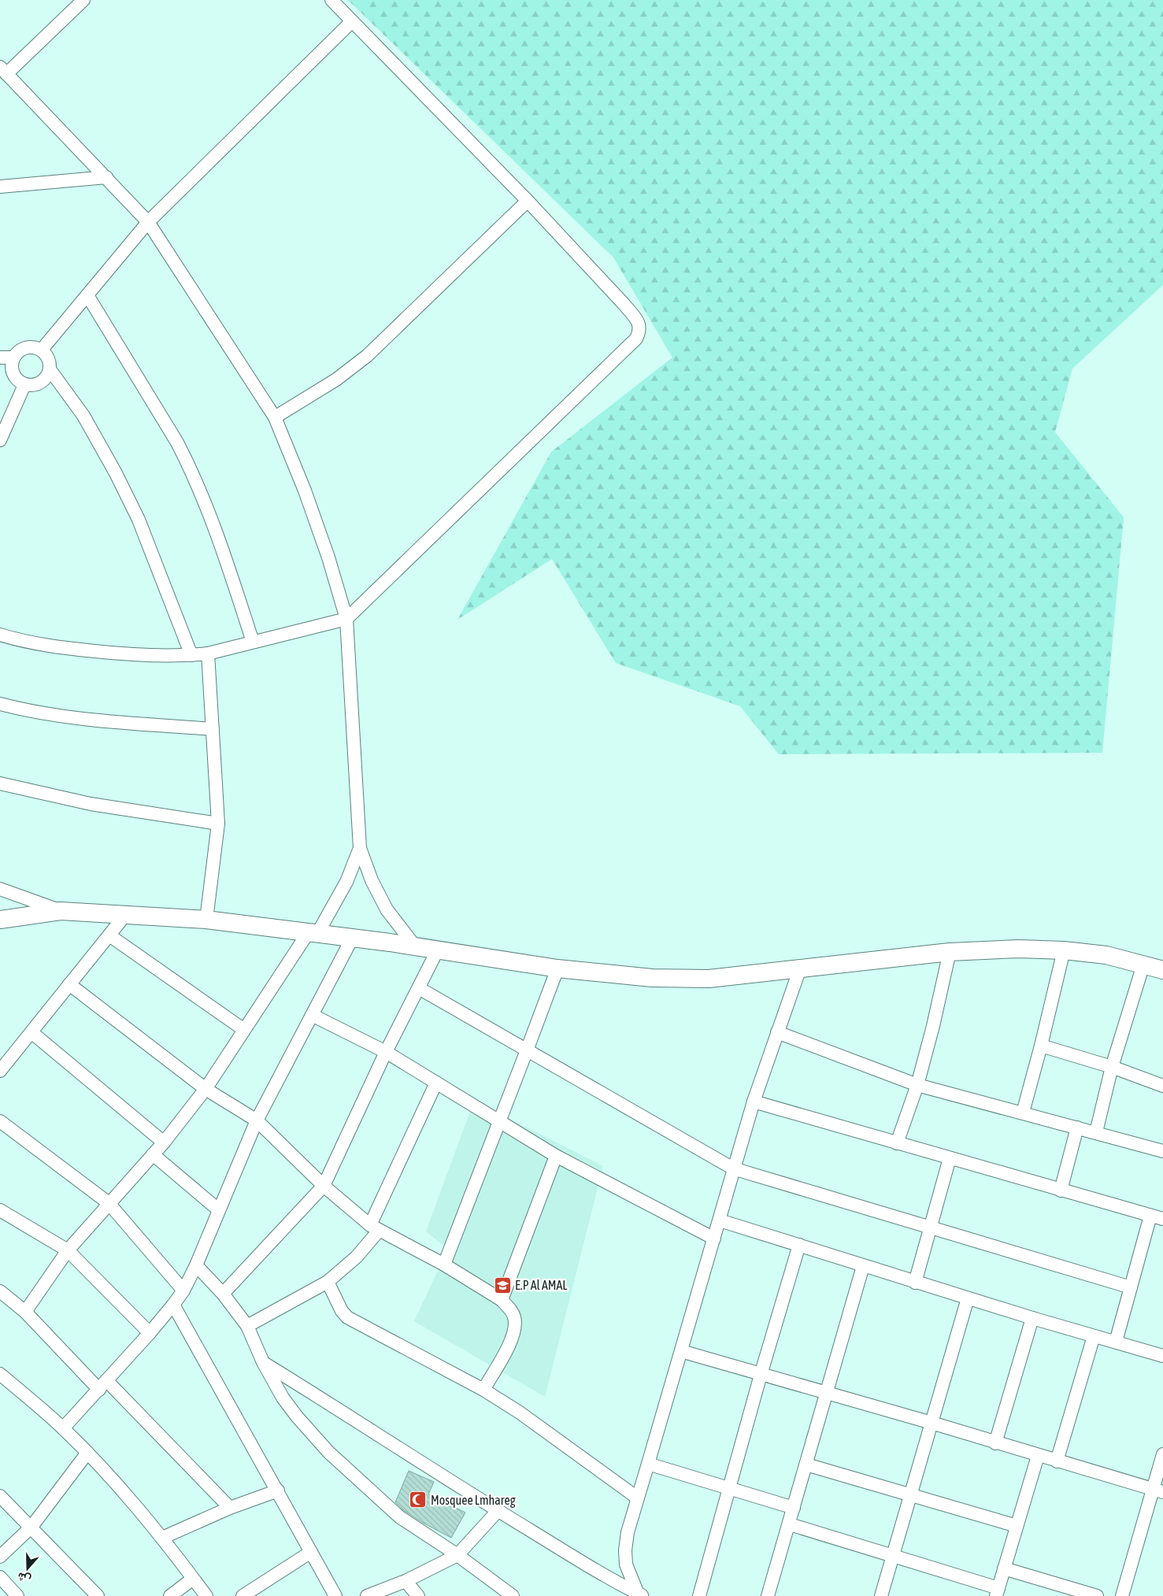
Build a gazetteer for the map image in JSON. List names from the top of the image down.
{
  "places": {
    "school or university": ["E.P Al AMAL"],
    "mosque": ["Mosquee Lmhareg"]
  },
  "north": "bottom"
}
